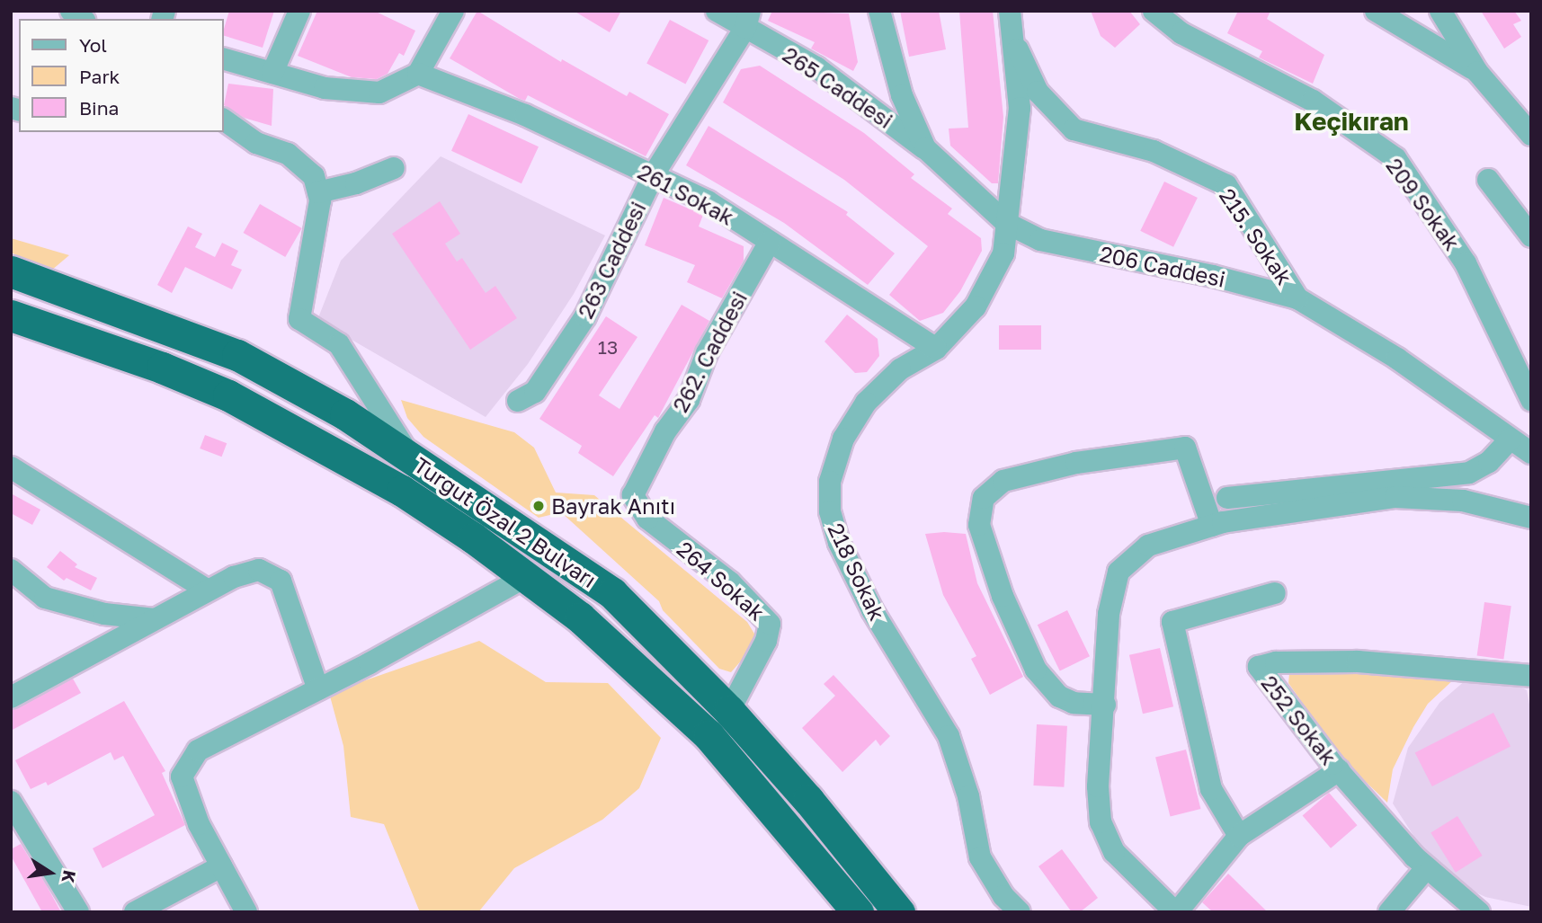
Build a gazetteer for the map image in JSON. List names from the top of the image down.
{
  "streets": {
    "highway": ["Turgut Özal 2 Bulvarı"],
    "street": [
      "265 Caddesi",
      "261 Sokak",
      "209 Sokak",
      "215. Sokak",
      "263 Caddesi",
      "206 Caddesi",
      "262. Caddesi",
      "218 Sokak",
      "264 Sokak",
      "252 Sokak"
    ]
  },
  "crossings": [
    ["265 Caddesi", "263 Caddesi"],
    ["265 Caddesi", "206 Caddesi"],
    ["261 Sokak", "263 Caddesi"],
    ["261 Sokak", "262. Caddesi"],
    ["261 Sokak", "218 Sokak"],
    ["215. Sokak", "206 Caddesi"],
    ["215. Sokak", "218 Sokak"],
    ["206 Caddesi", "218 Sokak"],
    ["262. Caddesi", "264 Sokak"],
    ["Turgut Özal 2 Bulvarı", "264 Sokak"]
  ],
  "districts": ["Keçikıran"],
  "places": ["Bayrak Anıtı"],
  "house_numbers": ["13"],
  "legend": ["Yol", "Park", "Bina"],
  "north": "right"
}
